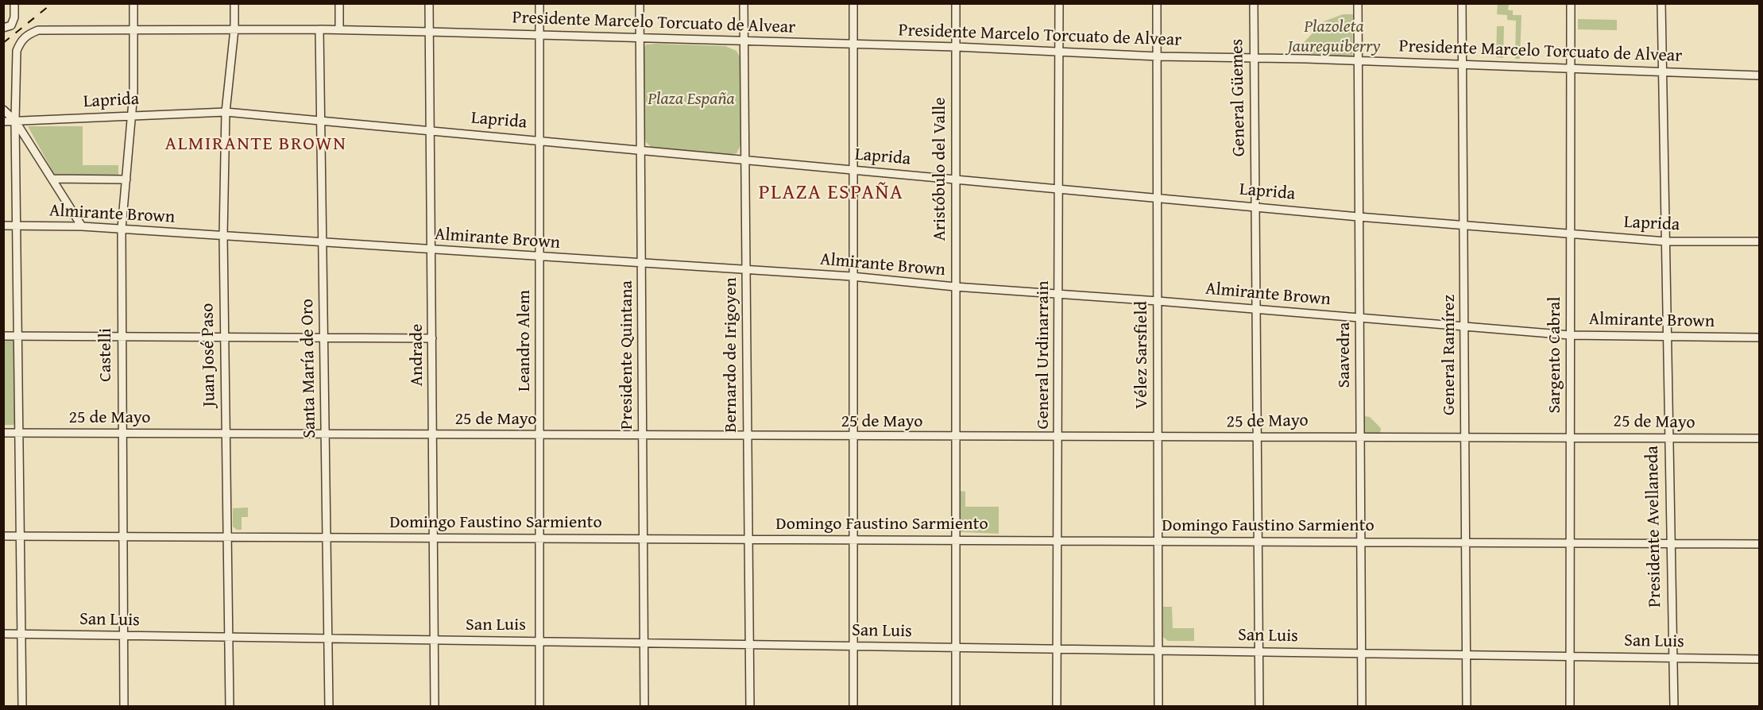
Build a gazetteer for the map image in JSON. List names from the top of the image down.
{
  "streets": {
    "street": [
      "Presidente Marcelo Torcuato de Alvear",
      "General Güemes",
      "Laprida",
      "Aristóbulo del Valle",
      "Almirante Brown",
      "Leandro Alem",
      "Castelli",
      "Juan José Paso",
      "Andrade",
      "Presidente Quintana",
      "Bernardo de Irigoyen",
      "General Urdinarrain",
      "Vélez Sarsfield",
      "Saavedra",
      "General Ramírez",
      "Sargento Cabral",
      "Santa María de Oro",
      "25 de Mayo",
      "Domingo Faustino Sarmiento",
      "Presidente Avellaneda",
      "San Luis"
    ]
  },
  "crossings": [
    ["Presidente Marcelo Torcuato de Alvear", "General Güemes"],
    ["Presidente Marcelo Torcuato de Alvear", "Laprida"],
    ["Presidente Marcelo Torcuato de Alvear", "Aristóbulo del Valle"],
    ["Presidente Marcelo Torcuato de Alvear", "Leandro Alem"],
    ["Presidente Marcelo Torcuato de Alvear", "Castelli"],
    ["Presidente Marcelo Torcuato de Alvear", "Juan José Paso"],
    ["Presidente Marcelo Torcuato de Alvear", "Andrade"],
    ["Presidente Marcelo Torcuato de Alvear", "Presidente Quintana"],
    ["Presidente Marcelo Torcuato de Alvear", "Bernardo de Irigoyen"],
    ["Presidente Marcelo Torcuato de Alvear", "General Urdinarrain"],
    ["Presidente Marcelo Torcuato de Alvear", "Vélez Sarsfield"],
    ["Presidente Marcelo Torcuato de Alvear", "Saavedra"],
    ["Presidente Marcelo Torcuato de Alvear", "General Ramírez"],
    ["Presidente Marcelo Torcuato de Alvear", "Sargento Cabral"],
    ["Presidente Marcelo Torcuato de Alvear", "Santa María de Oro"],
    ["Presidente Marcelo Torcuato de Alvear", "Presidente Avellaneda"],
    ["General Güemes", "Laprida"],
    ["General Güemes", "Almirante Brown"],
    ["General Güemes", "25 de Mayo"],
    ["General Güemes", "Domingo Faustino Sarmiento"],
    ["General Güemes", "San Luis"],
    ["Laprida", "Aristóbulo del Valle"],
    ["Laprida", "Leandro Alem"],
    ["Laprida", "Castelli"],
    ["Laprida", "Juan José Paso"],
    ["Laprida", "Andrade"],
    ["Laprida", "Presidente Quintana"],
    ["Laprida", "Bernardo de Irigoyen"],
    ["Laprida", "General Urdinarrain"],
    ["Laprida", "Vélez Sarsfield"],
    ["Laprida", "Saavedra"],
    ["Laprida", "General Ramírez"],
    ["Laprida", "Sargento Cabral"],
    ["Laprida", "Santa María de Oro"],
    ["Laprida", "Presidente Avellaneda"],
    ["Aristóbulo del Valle", "Almirante Brown"],
    ["Aristóbulo del Valle", "25 de Mayo"],
    ["Aristóbulo del Valle", "Domingo Faustino Sarmiento"],
    ["Aristóbulo del Valle", "San Luis"],
    ["Almirante Brown", "Leandro Alem"],
    ["Almirante Brown", "Castelli"],
    ["Almirante Brown", "Juan José Paso"],
    ["Almirante Brown", "Andrade"],
    ["Almirante Brown", "Presidente Quintana"],
    ["Almirante Brown", "Bernardo de Irigoyen"],
    ["Almirante Brown", "General Urdinarrain"],
    ["Almirante Brown", "Vélez Sarsfield"],
    ["Almirante Brown", "Saavedra"],
    ["Almirante Brown", "General Ramírez"],
    ["Almirante Brown", "Sargento Cabral"],
    ["Almirante Brown", "Santa María de Oro"],
    ["Almirante Brown", "Presidente Avellaneda"],
    ["Leandro Alem", "25 de Mayo"],
    ["Leandro Alem", "Domingo Faustino Sarmiento"],
    ["Leandro Alem", "San Luis"],
    ["Castelli", "25 de Mayo"],
    ["Castelli", "Domingo Faustino Sarmiento"],
    ["Castelli", "San Luis"],
    ["Juan José Paso", "25 de Mayo"],
    ["Juan José Paso", "Domingo Faustino Sarmiento"],
    ["Juan José Paso", "San Luis"],
    ["Andrade", "25 de Mayo"],
    ["Andrade", "Domingo Faustino Sarmiento"],
    ["Andrade", "San Luis"],
    ["Presidente Quintana", "25 de Mayo"],
    ["Presidente Quintana", "Domingo Faustino Sarmiento"],
    ["Presidente Quintana", "San Luis"],
    ["Bernardo de Irigoyen", "25 de Mayo"],
    ["Bernardo de Irigoyen", "Domingo Faustino Sarmiento"],
    ["Bernardo de Irigoyen", "San Luis"],
    ["General Urdinarrain", "25 de Mayo"],
    ["General Urdinarrain", "Domingo Faustino Sarmiento"],
    ["General Urdinarrain", "San Luis"],
    ["Vélez Sarsfield", "25 de Mayo"],
    ["Vélez Sarsfield", "Domingo Faustino Sarmiento"],
    ["Vélez Sarsfield", "San Luis"],
    ["Saavedra", "25 de Mayo"],
    ["Saavedra", "Domingo Faustino Sarmiento"],
    ["Saavedra", "San Luis"],
    ["General Ramírez", "25 de Mayo"],
    ["General Ramírez", "Domingo Faustino Sarmiento"],
    ["General Ramírez", "San Luis"],
    ["Sargento Cabral", "25 de Mayo"],
    ["Sargento Cabral", "Domingo Faustino Sarmiento"],
    ["Sargento Cabral", "San Luis"],
    ["Santa María de Oro", "25 de Mayo"],
    ["Santa María de Oro", "Domingo Faustino Sarmiento"],
    ["Santa María de Oro", "San Luis"],
    ["25 de Mayo", "Presidente Avellaneda"],
    ["Domingo Faustino Sarmiento", "Presidente Avellaneda"],
    ["Presidente Avellaneda", "San Luis"]
  ],
  "districts": ["ALMIRANTE BROWN", "PLAZA ESPAÑA"],
  "parks": ["Plazoleta Jaureguiberry", "Plaza España"]
}
